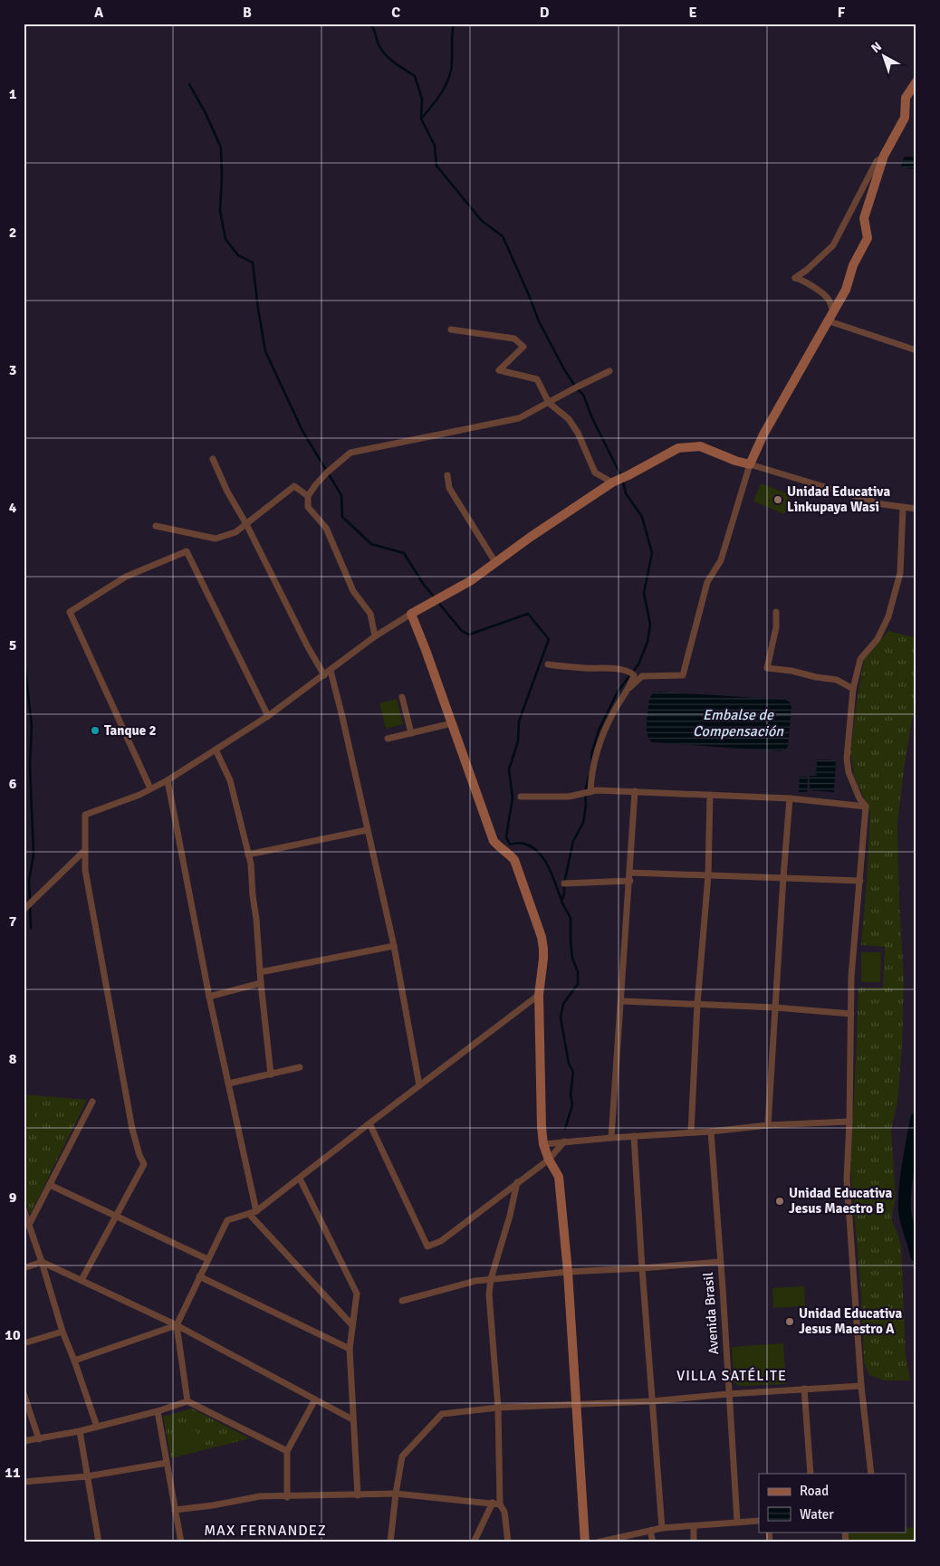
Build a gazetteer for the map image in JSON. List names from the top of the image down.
{
  "streets": {
    "street": ["Avenida Brasil"]
  },
  "districts": ["VILLA SATÉLITE", "MAX FERNANDEZ"],
  "water": ["Embalse de Compensación"],
  "places": [
    "Unidad Educativa Linkupaya Wasi",
    "Tanque 2",
    "Unidad Educativa Jesus Maestro B",
    "Unidad Educativa Jesus Maestro A"
  ],
  "legend": ["Road", "Water"],
  "north": "top left",
  "grid": {
    "columns": [
      "A",
      "B",
      "C",
      "D",
      "E",
      "F"
    ],
    "rows": [
      "1",
      "2",
      "3",
      "4",
      "5",
      "6",
      "7",
      "8",
      "9",
      "10",
      "11"
    ]
  }
}
